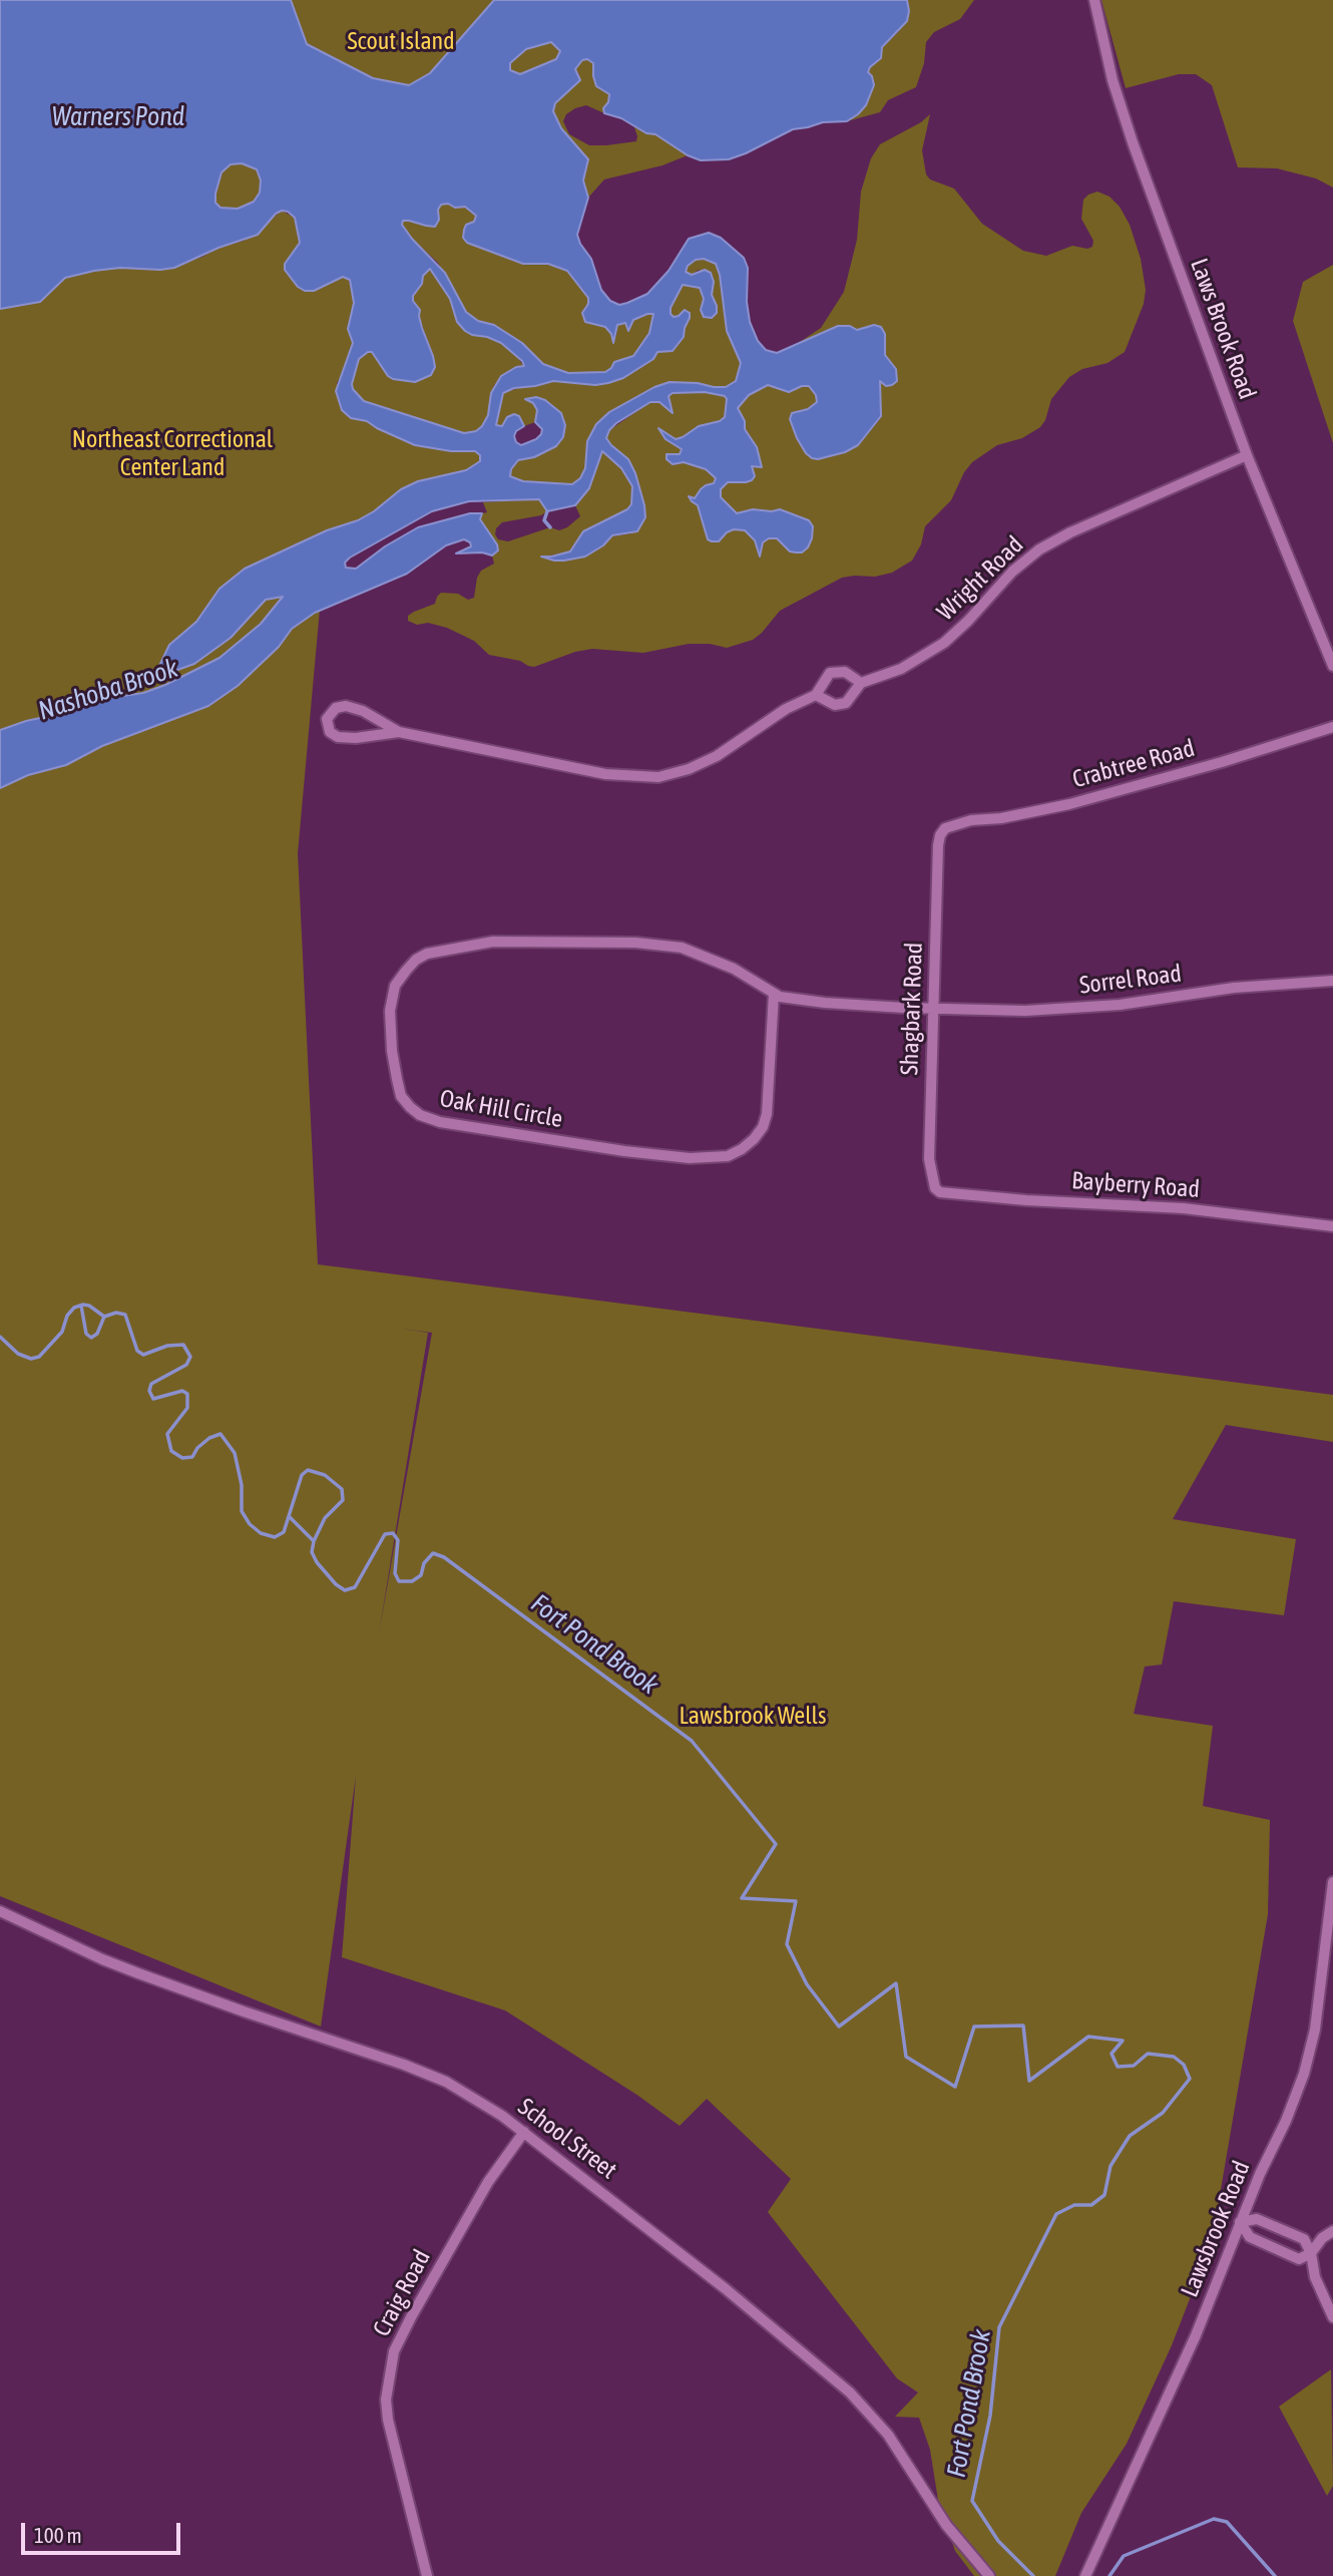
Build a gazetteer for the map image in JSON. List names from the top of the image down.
{
  "streets": {
    "street": [
      "Laws Brook Road",
      "Wright Road",
      "Crabtree Road",
      "Sorrel Road",
      "Shagbark Road",
      "Oak Hill Circle",
      "Bayberry Road",
      "School Street",
      "Lawsbrook Road",
      "Craig Road"
    ]
  },
  "crossings": [
    ["Laws Brook Road", "Wright Road"],
    ["Crabtree Road", "Shagbark Road"],
    ["Sorrel Road", "Shagbark Road"],
    ["Sorrel Road", "Oak Hill Circle"],
    ["Shagbark Road", "Oak Hill Circle"],
    ["Shagbark Road", "Bayberry Road"],
    ["School Street", "Craig Road"]
  ],
  "water": ["Warners Pond", "Nashoba Brook", "Fort Pond Brook"],
  "parks": ["Scout Island", "Northeast Correctional Center Land", "Lawsbrook Wells"],
  "scale_bar": "100 m"
}
